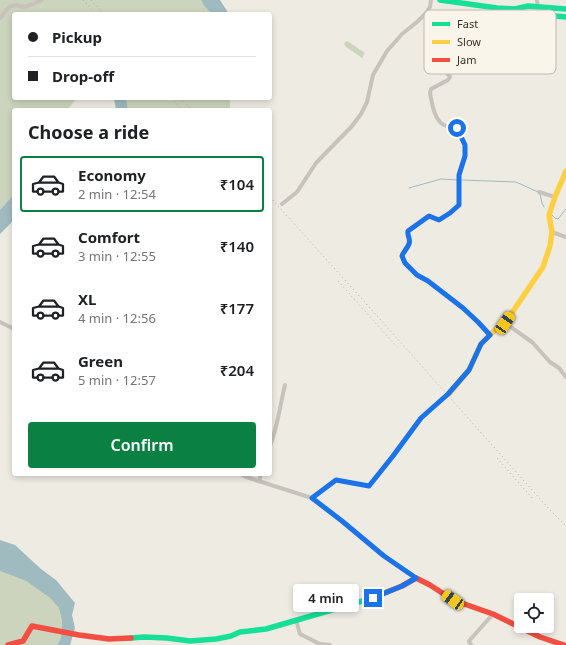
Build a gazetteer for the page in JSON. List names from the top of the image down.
{
  "legend": ["Fast", "Slow", "Jam"],
  "page": {
    "banner": ["Pickup", "Drop-off"],
    "heading": "Choose a ride",
    "list": [
      {
        "name": "Economy",
        "note": "2 min · 12:54",
        "value": "₹104"
      },
      {
        "name": "Comfort",
        "note": "3 min · 12:55",
        "value": "₹140"
      },
      {
        "name": "XL",
        "note": "4 min · 12:56",
        "value": "₹177"
      },
      {
        "name": "Green",
        "note": "5 min · 12:57",
        "value": "₹204"
      }
    ],
    "buttons": "Confirm",
    "bubble": "4 min"
  }
}
